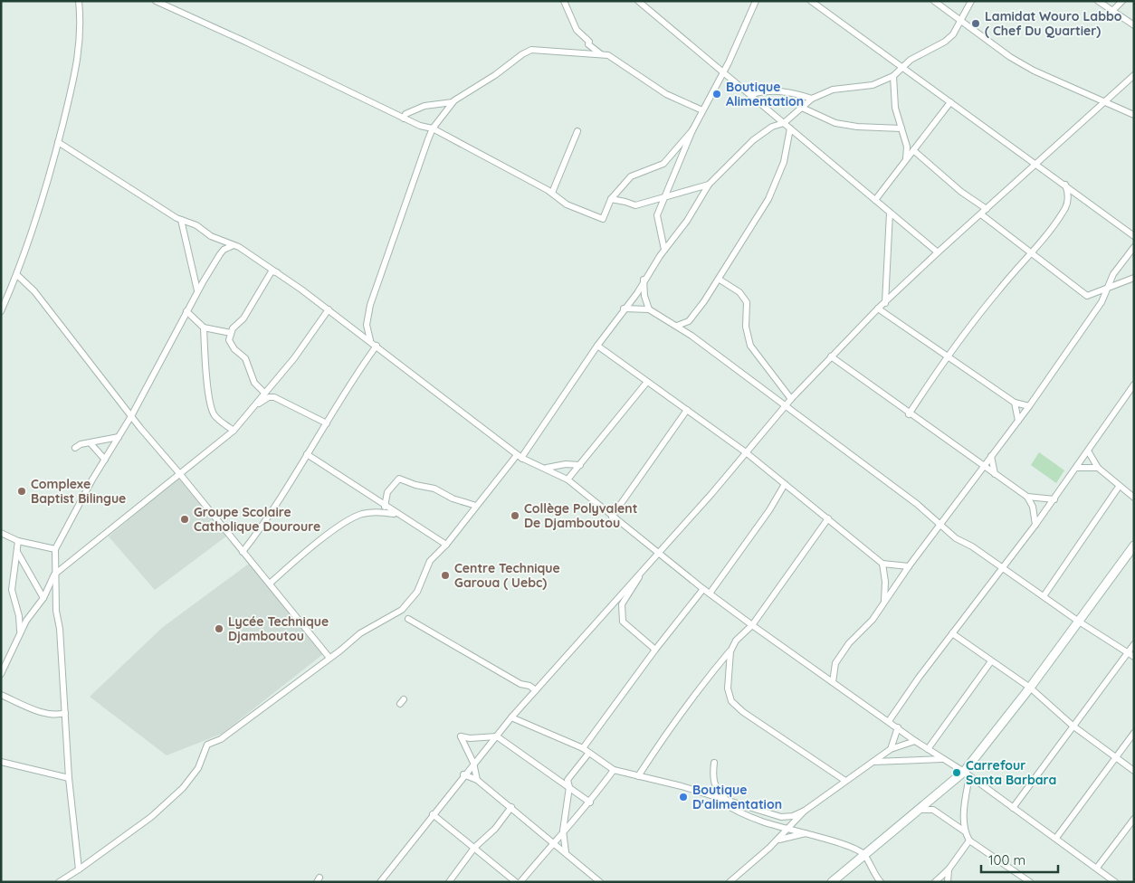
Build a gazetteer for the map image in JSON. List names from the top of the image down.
{
  "places": [
    "Lamidat Wouro Labbo ( Chef Du Quartier)",
    "Boutique Alimentation",
    "Complexe Baptist Bilingue",
    "Collège Polyvalent De Djamboutou",
    "Groupe Scolaire Catholique Douroure",
    "Centre Technique Garoua ( Uebc)",
    "Lycée Technique Djamboutou",
    "Carrefour Santa Barbara",
    "Boutique D'alimentation"
  ],
  "scale_bar": "100 m"
}
